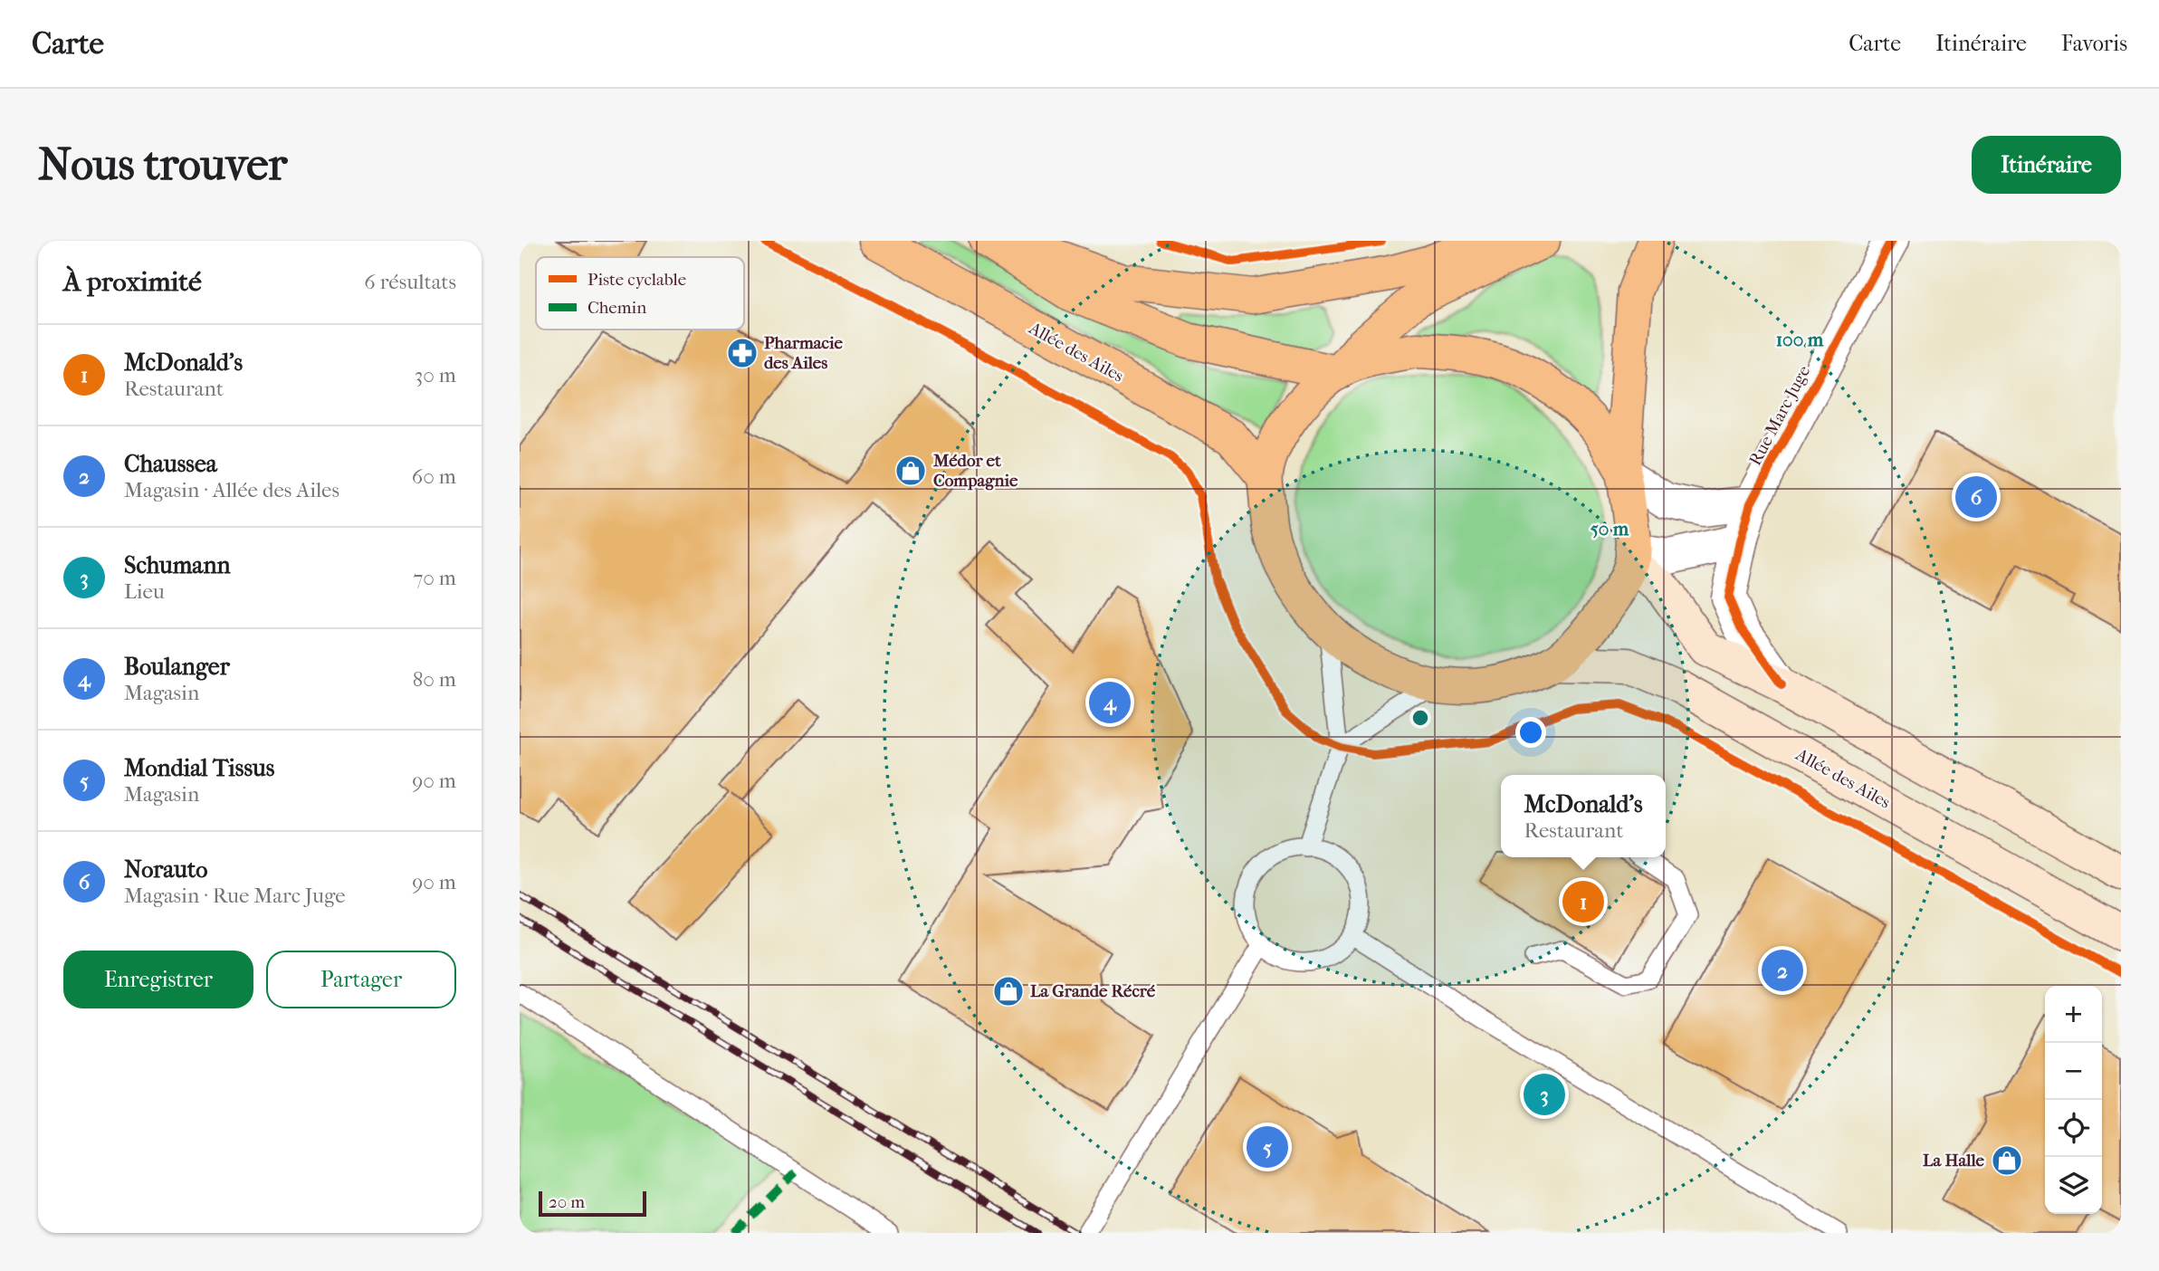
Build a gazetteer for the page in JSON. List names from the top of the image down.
{
  "streets": {
    "main road": ["Allée des Ailes"],
    "street": ["Rue Marc Juge"]
  },
  "places": {
    "pharmacy": ["Pharmacie des Ailes"],
    "shop": ["Médor et Compagnie", "La Grande Récré", "La Halle"]
  },
  "legend": ["Piste cyclable", "Chemin"],
  "scale_bar": "20 m",
  "page": {
    "header": "Carte",
    "nav": ["Carte", "Itinéraire", "Favoris"],
    "buttons": [
      "Itinéraire",
      ["Enregistrer", "Partager"]
    ],
    "title": "Nous trouver",
    "heading": ["À proximité", "6 résultats"],
    "list": [
      {
        "mark": "1",
        "name": "McDonald's",
        "note": "Restaurant",
        "value": "30 m"
      },
      {
        "mark": "2",
        "name": "Chaussea",
        "note": "Magasin · Allée des Ailes",
        "value": "60 m"
      },
      {
        "mark": "3",
        "name": "Schumann",
        "note": "Lieu",
        "value": "70 m"
      },
      {
        "mark": "4",
        "name": "Boulanger",
        "note": "Magasin",
        "value": "80 m"
      },
      {
        "mark": "5",
        "name": "Mondial Tissus",
        "note": "Magasin",
        "value": "90 m"
      },
      {
        "mark": "6",
        "name": "Norauto",
        "note": "Magasin · Rue Marc Juge",
        "value": "90 m"
      }
    ],
    "pins": [
      "6",
      "4",
      "1",
      "2",
      "3",
      "5"
    ],
    "popup": ["McDonald's", "Restaurant"],
    "map_buttons": ["+", "−"],
    "scale": "20 m"
  },
  "rings": ["100 m", "50 m"]
}
